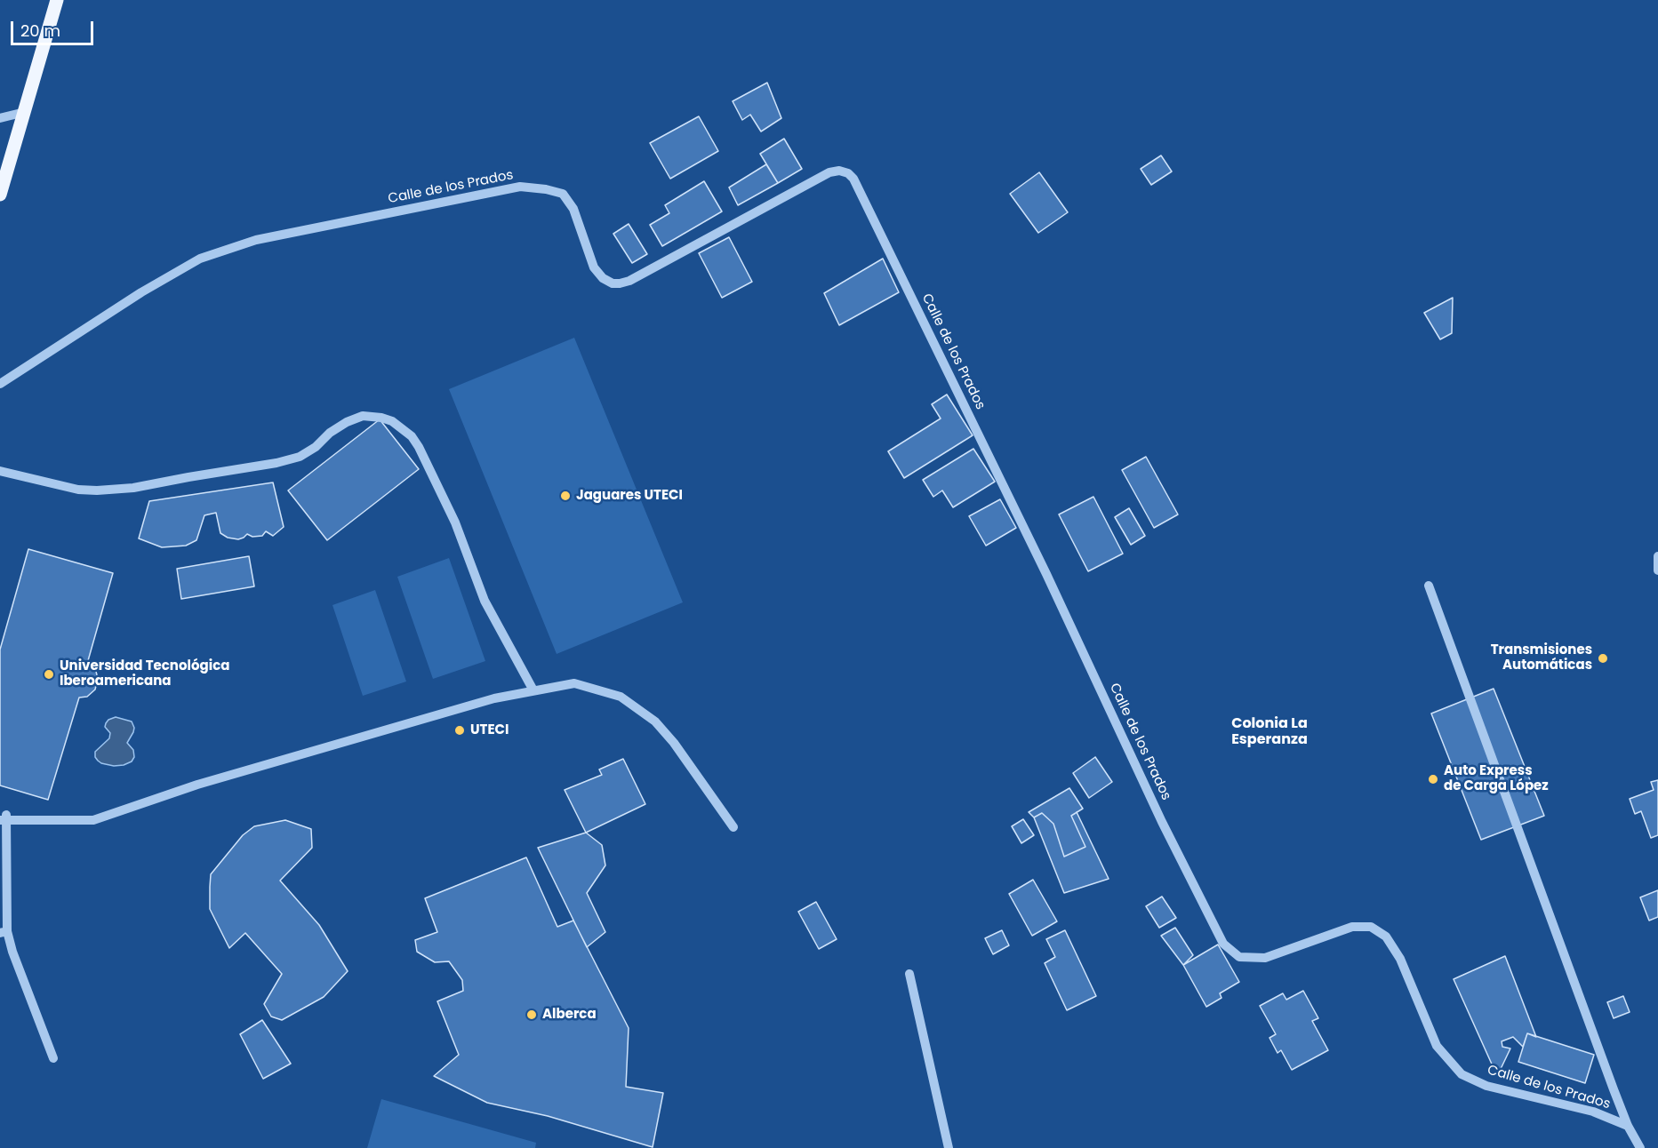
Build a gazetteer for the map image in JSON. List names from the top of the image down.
{
  "streets": {
    "street": ["Calle de los Prados"]
  },
  "districts": ["Colonia La Esperanza"],
  "places": [
    "Jaguares UTECI",
    "Transmisiones Automáticas",
    "Universidad Tecnológica Iberoamericana",
    "UTECI",
    "Auto Express de Carga López",
    "Alberca"
  ],
  "scale_bar": "20 m"
}
